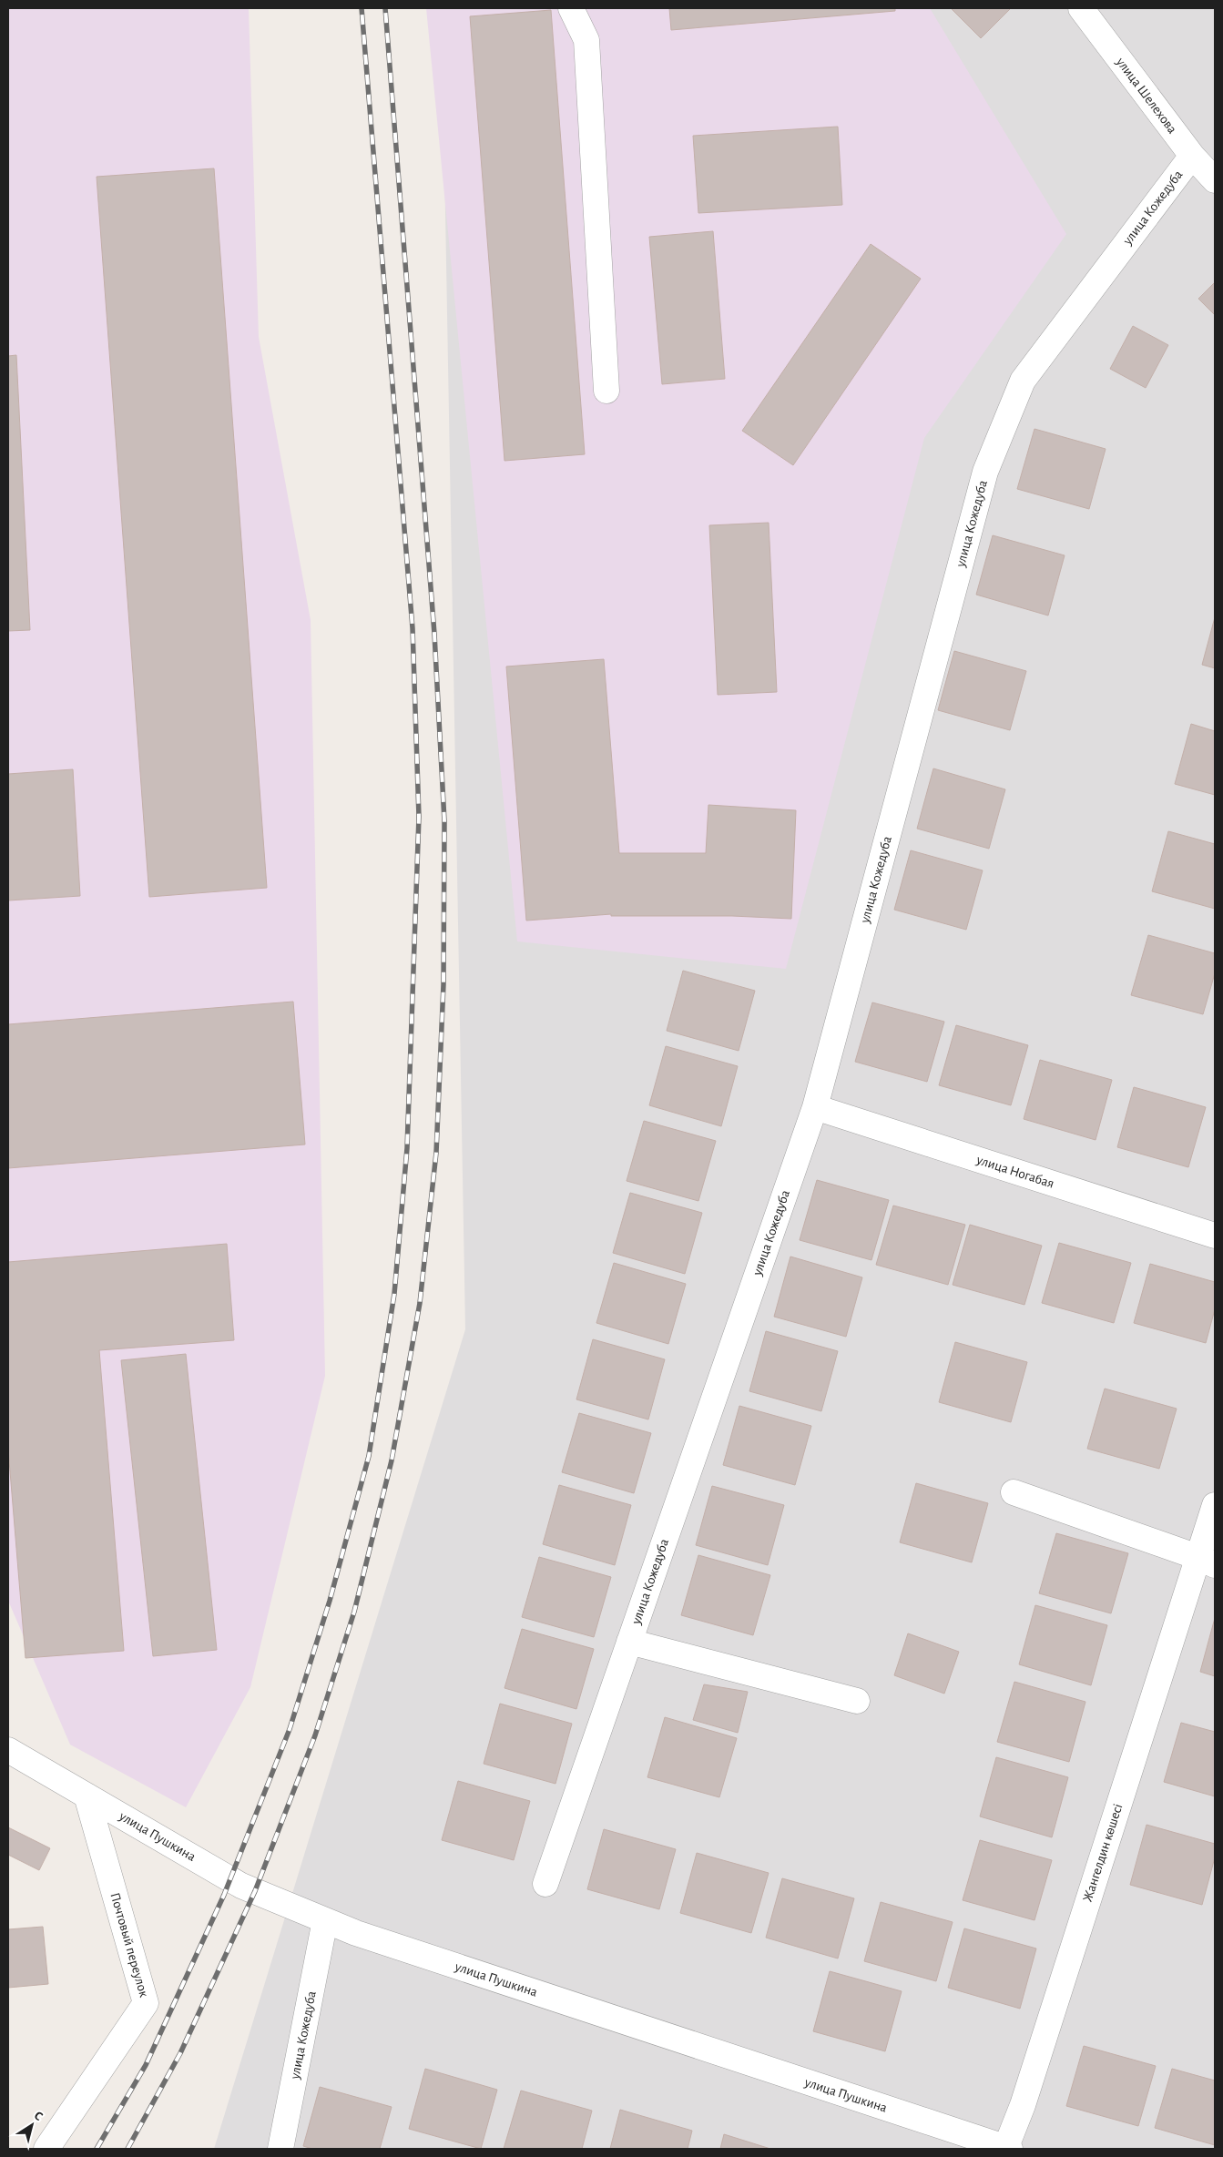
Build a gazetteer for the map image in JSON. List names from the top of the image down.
{
  "streets": {
    "street": [
      "улица Шелехова",
      "улица Кожедуба",
      "улица Ногабая",
      "улица Пушкина",
      "Жангелдин көшесі",
      "Почтовый переулок"
    ]
  },
  "crossings": [
    ["улица Шелехова", "улица Кожедуба"],
    ["улица Кожедуба", "улица Ногабая"],
    ["улица Кожедуба", "улица Пушкина"],
    ["улица Пушкина", "Жангелдин көшесі"],
    ["улица Пушкина", "Почтовый переулок"]
  ],
  "north": "top right"
}
